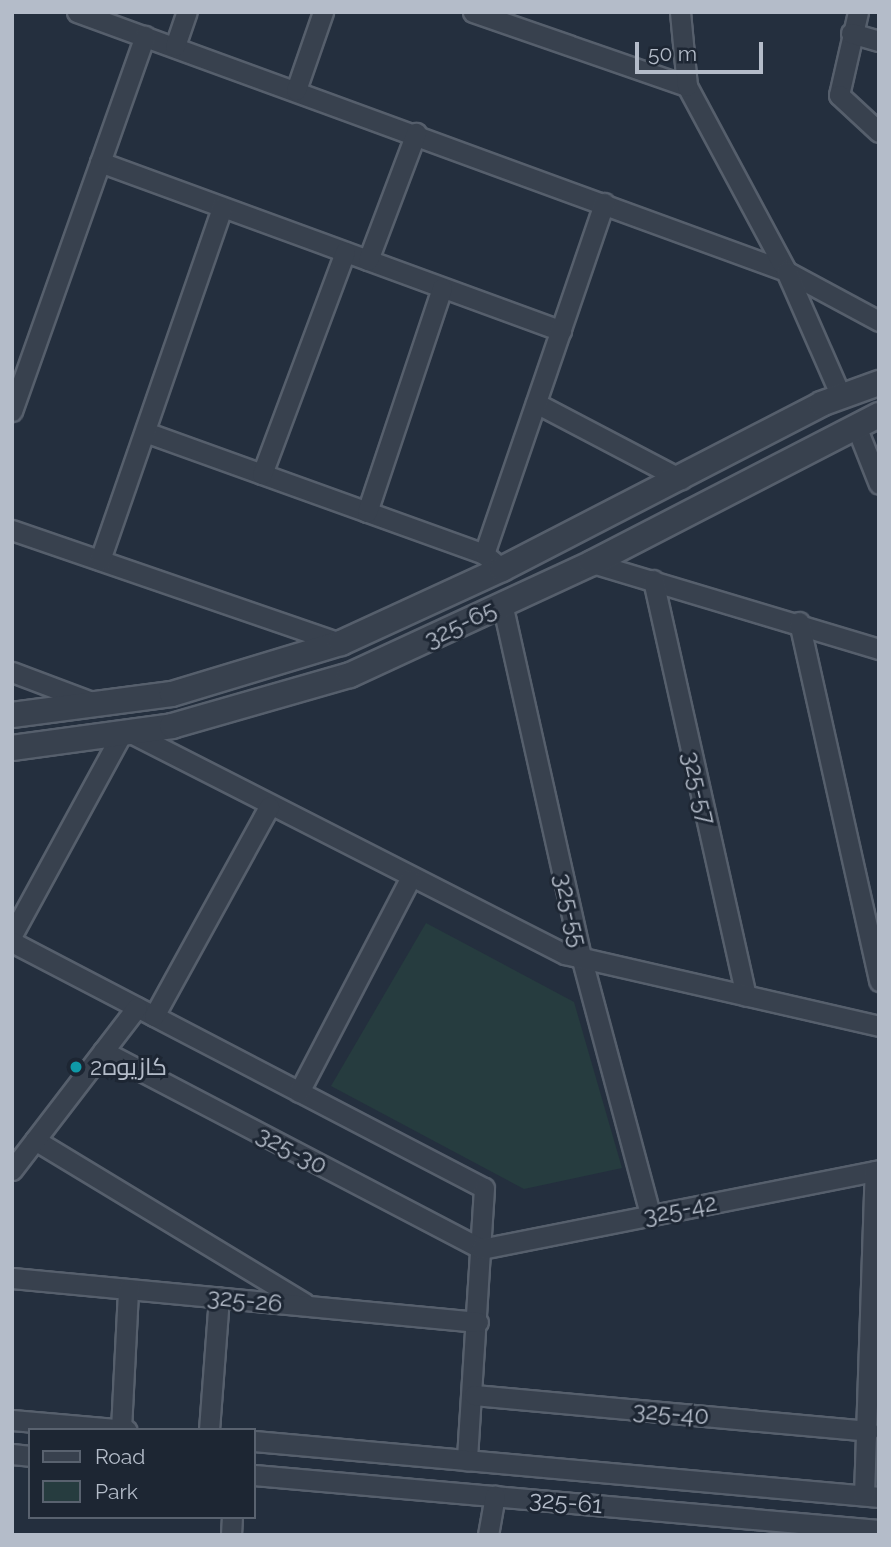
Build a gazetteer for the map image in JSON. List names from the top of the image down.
{
  "streets": {
    "street": [
      "325-65",
      "325-57",
      "325-55",
      "325-30",
      "325-42",
      "325-26",
      "325-40",
      "325-61"
    ]
  },
  "crossings": [
    ["325-65", "325-55"],
    ["325-55", "325-42"],
    ["325-30", "325-42"]
  ],
  "places": ["كازيوه2"],
  "legend": ["Road", "Park"],
  "scale_bar": "50 m"
}
